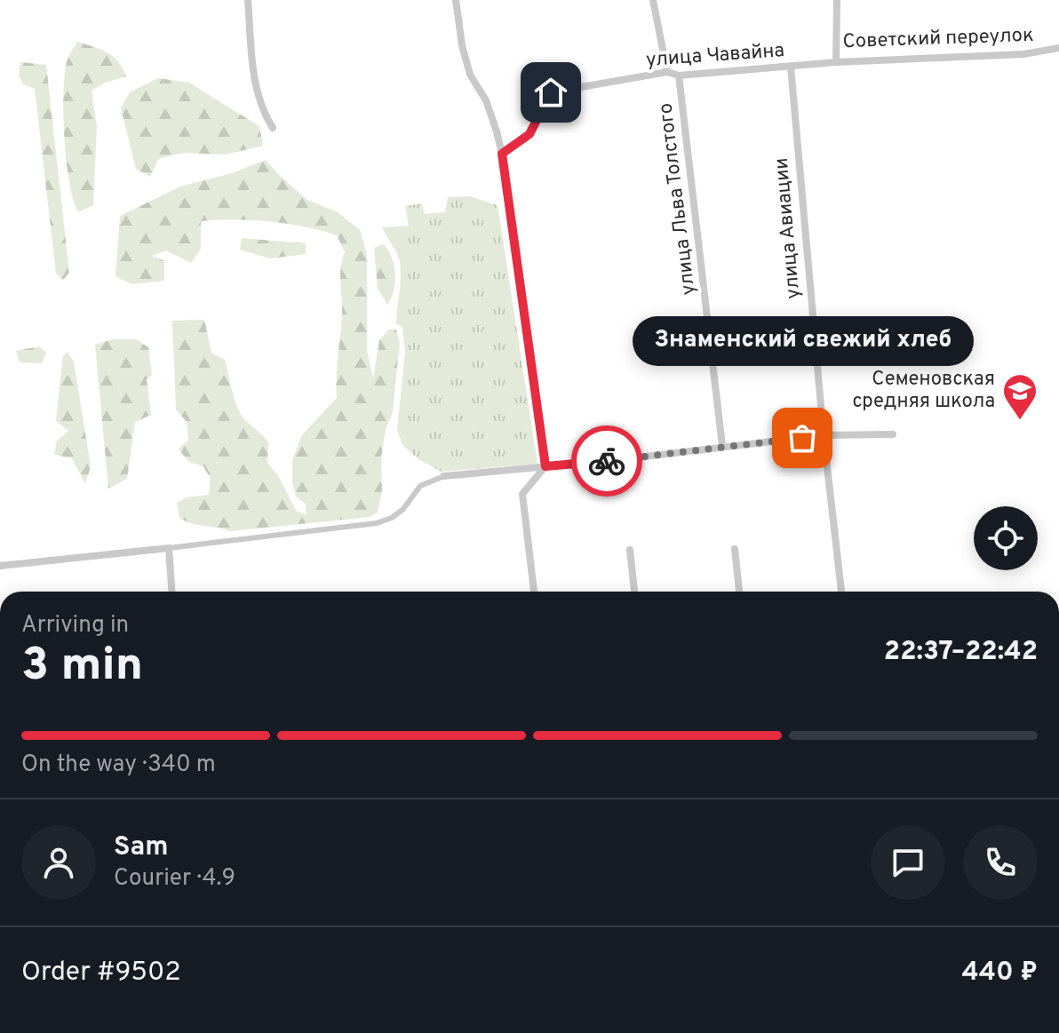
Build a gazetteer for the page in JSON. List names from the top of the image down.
{
  "streets": {
    "street": [
      "Советский переулок",
      "улица Чавайна",
      "улица Льва Толстого",
      "улица Авиации"
    ]
  },
  "crossings": [
    ["Советский переулок", "улица Чавайна"],
    ["улица Чавайна", "улица Льва Толстого"],
    ["улица Чавайна", "улица Авиации"]
  ],
  "places": {
    "school or university": ["Семеновская средняя школа"],
    "other": ["Знаменский свежий хлеб"]
  },
  "page": {
    "bubble": "Знаменский свежий хлеб",
    "heading": ["3 min", "Arriving in", "22:37–22:42"],
    "panel": [
      "Sam",
      "Courier · 4.9",
      "Order #9502",
      "440 ₽"
    ],
    "bar": "On the way · 340 m"
  }
}
